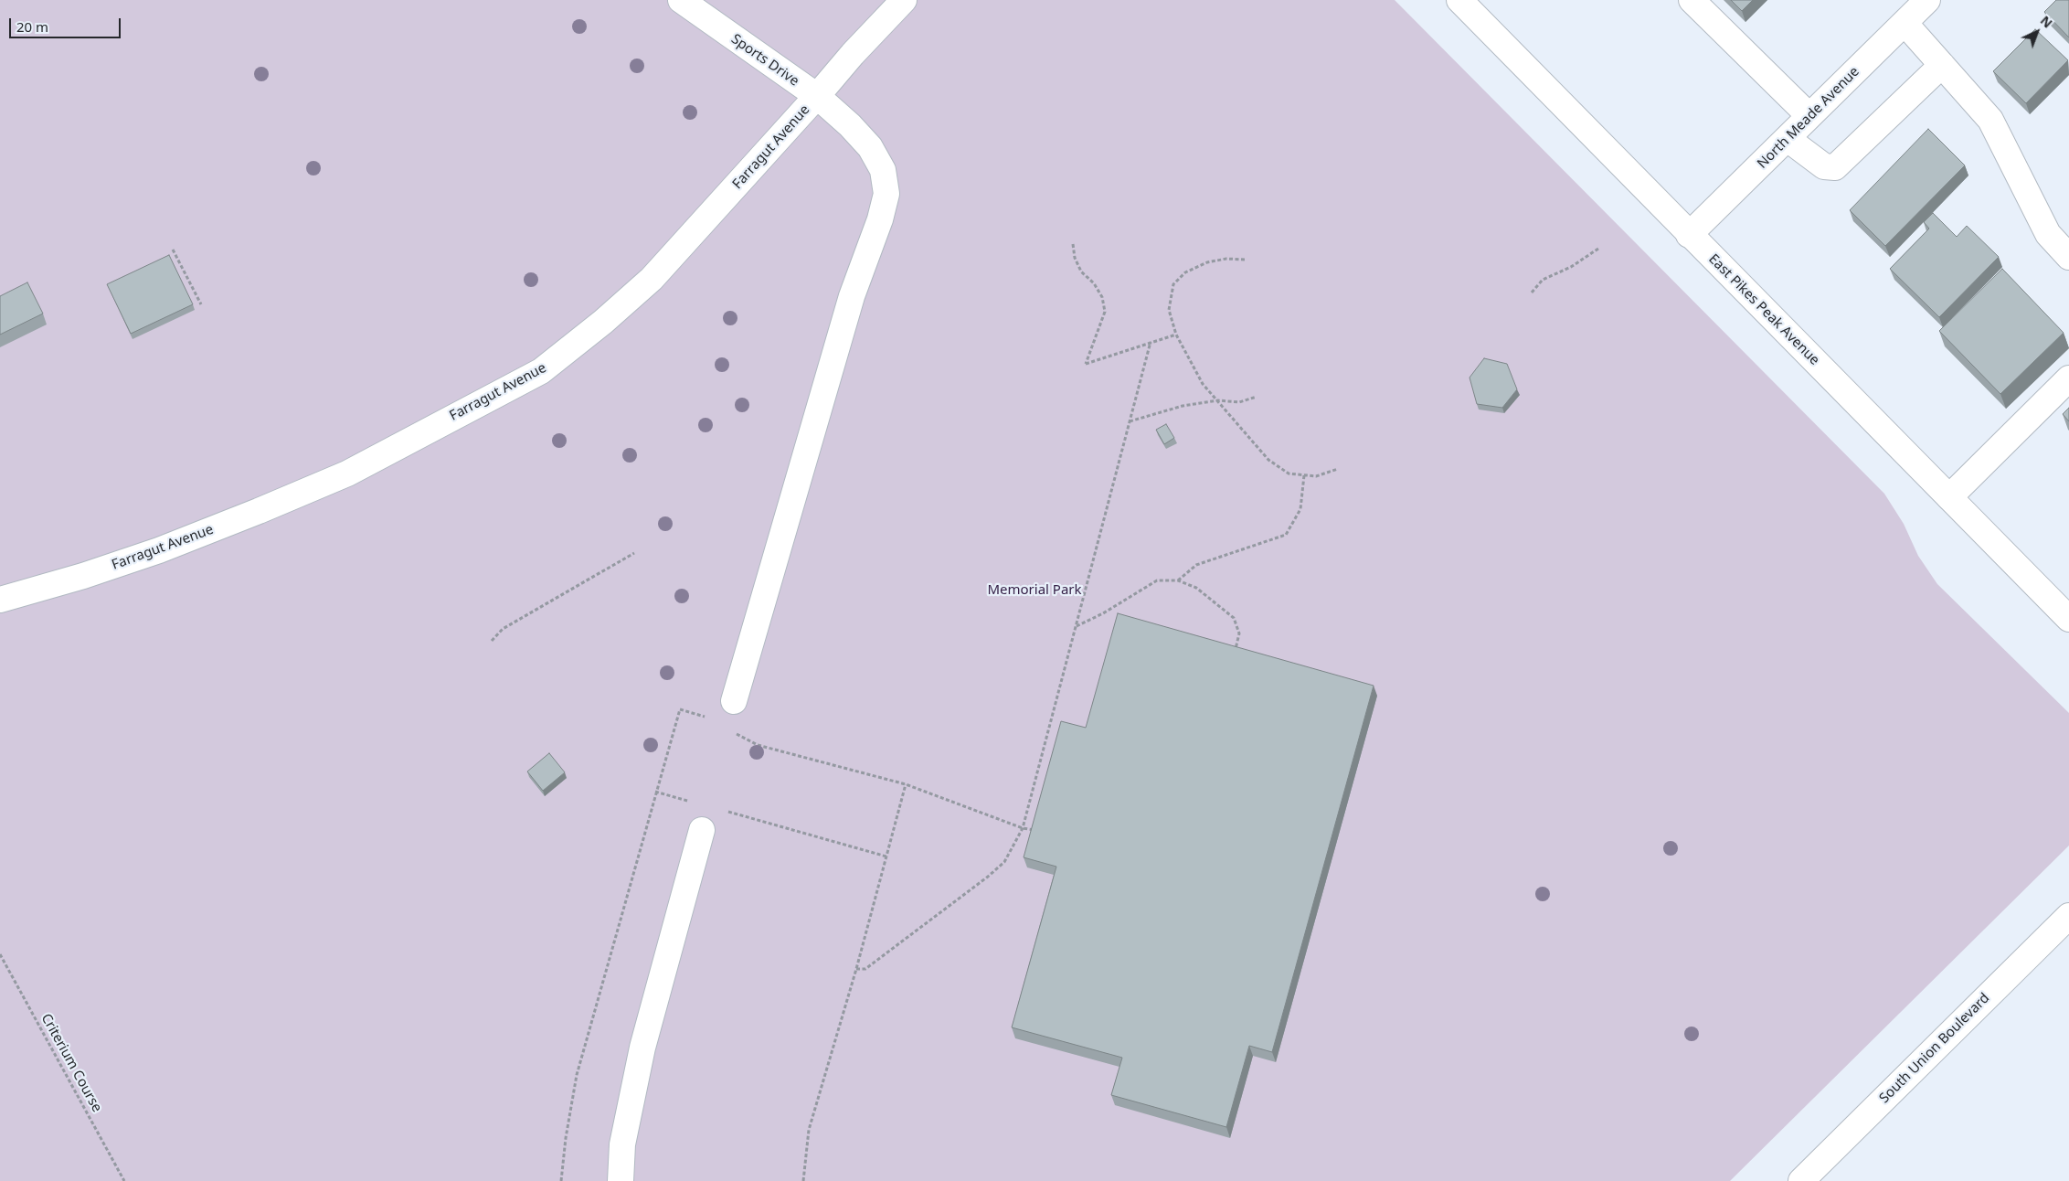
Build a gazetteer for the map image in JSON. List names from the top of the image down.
{
  "streets": {
    "street": [
      "Sports Drive",
      "North Meade Avenue",
      "Farragut Avenue",
      "East Pikes Peak Avenue",
      "South Union Boulevard"
    ],
    "path": ["Criterium Course"]
  },
  "crossings": [
    ["Sports Drive", "Farragut Avenue"],
    ["North Meade Avenue", "East Pikes Peak Avenue"]
  ],
  "parks": ["Memorial Park"],
  "scale_bar": "20 m",
  "north": "top right"
}
